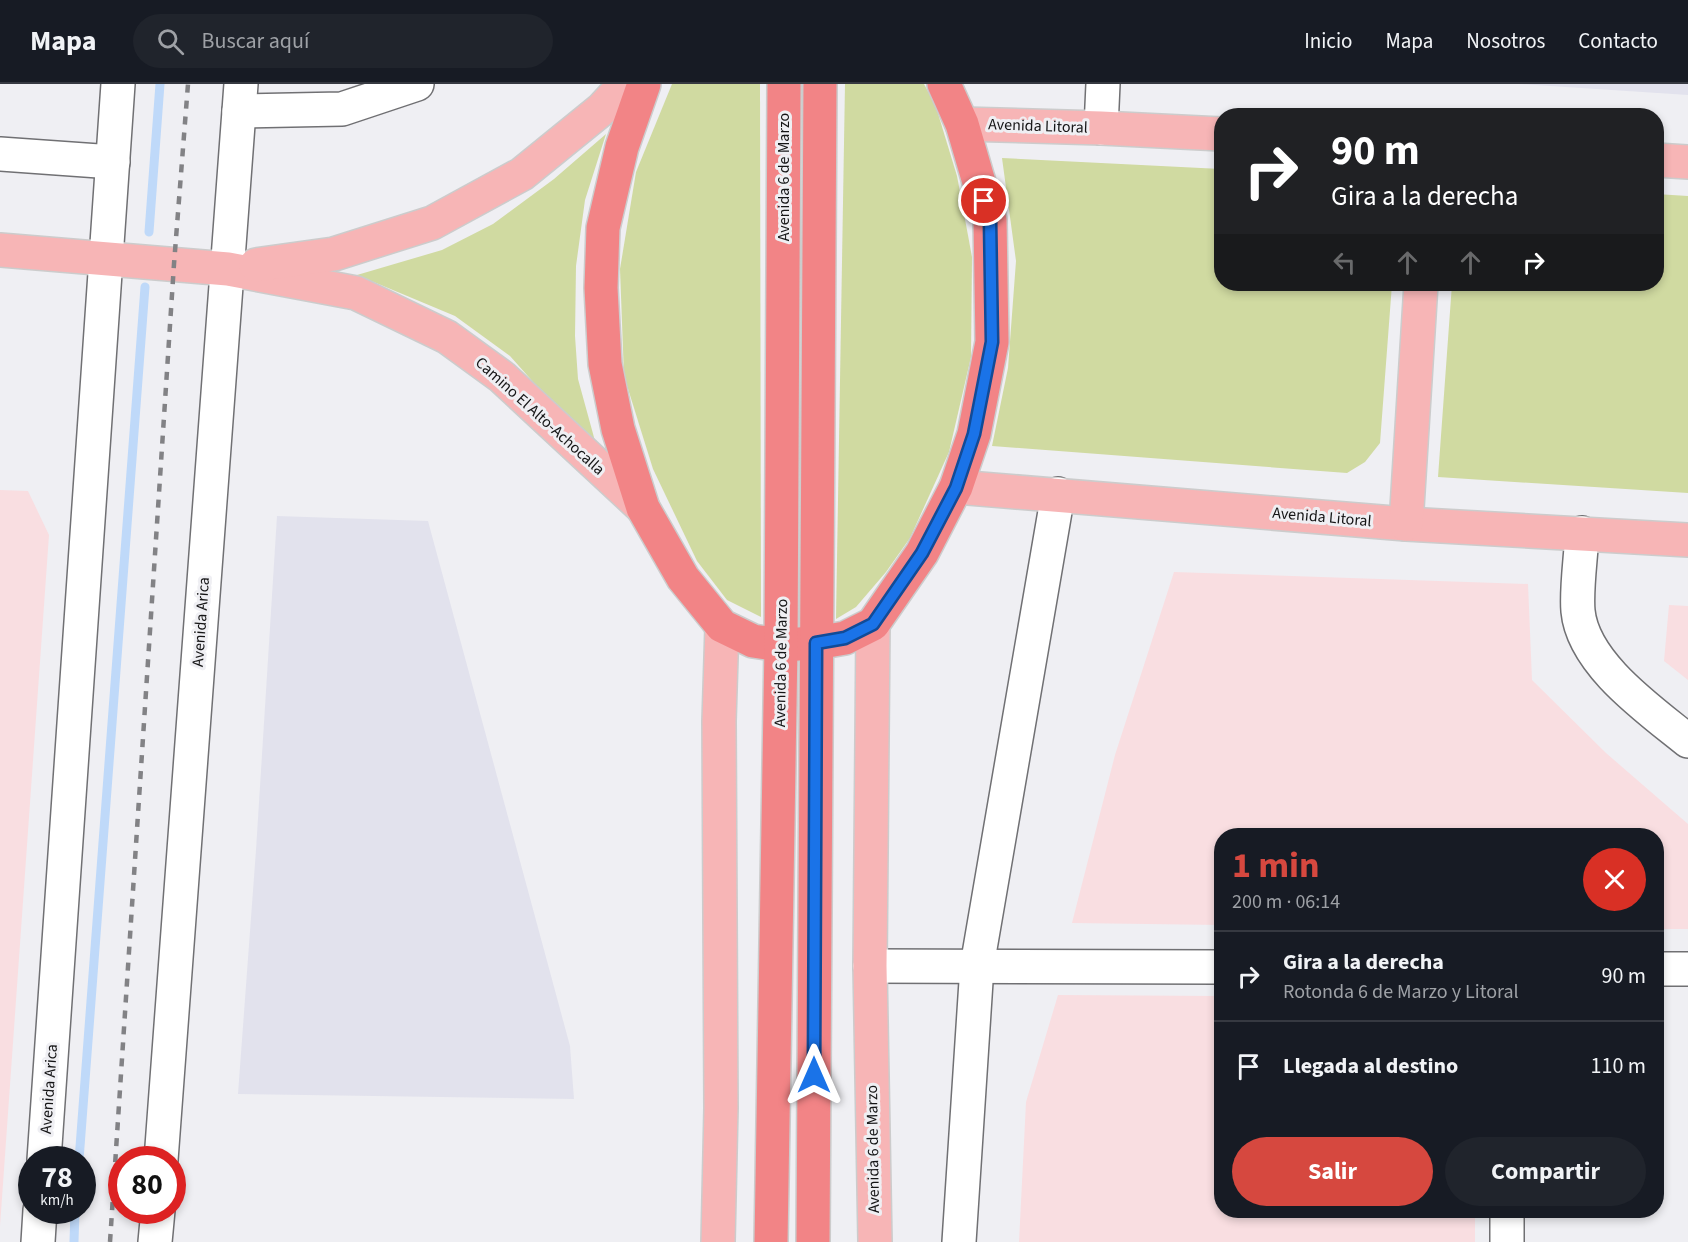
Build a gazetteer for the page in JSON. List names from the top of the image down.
{
  "streets": {
    "highway": ["Avenida 6 de Marzo"],
    "main road": ["Avenida Litoral", "Camino El Alto-Achocalla"],
    "street": ["Avenida Arica"]
  },
  "crossings": [
    ["Camino El Alto-Achocalla", "Avenida Arica"]
  ],
  "page": {
    "header": "Mapa",
    "search": "Buscar aquí",
    "nav": [
      "Inicio",
      "Mapa",
      "Nosotros",
      "Contacto"
    ],
    "turn": ["90 m", "Gira a la derecha"],
    "heading": ["1 min", "200 m · 06:14"],
    "list": [
      {
        "name": "Gira a la derecha",
        "note": "Rotonda 6 de Marzo y Litoral",
        "value": "90 m"
      },
      {
        "name": "Llegada al destino",
        "value": "110 m"
      }
    ],
    "buttons": ["Salir", "Compartir"],
    "speed": "78 km/h",
    "limit": "80"
  }
}
